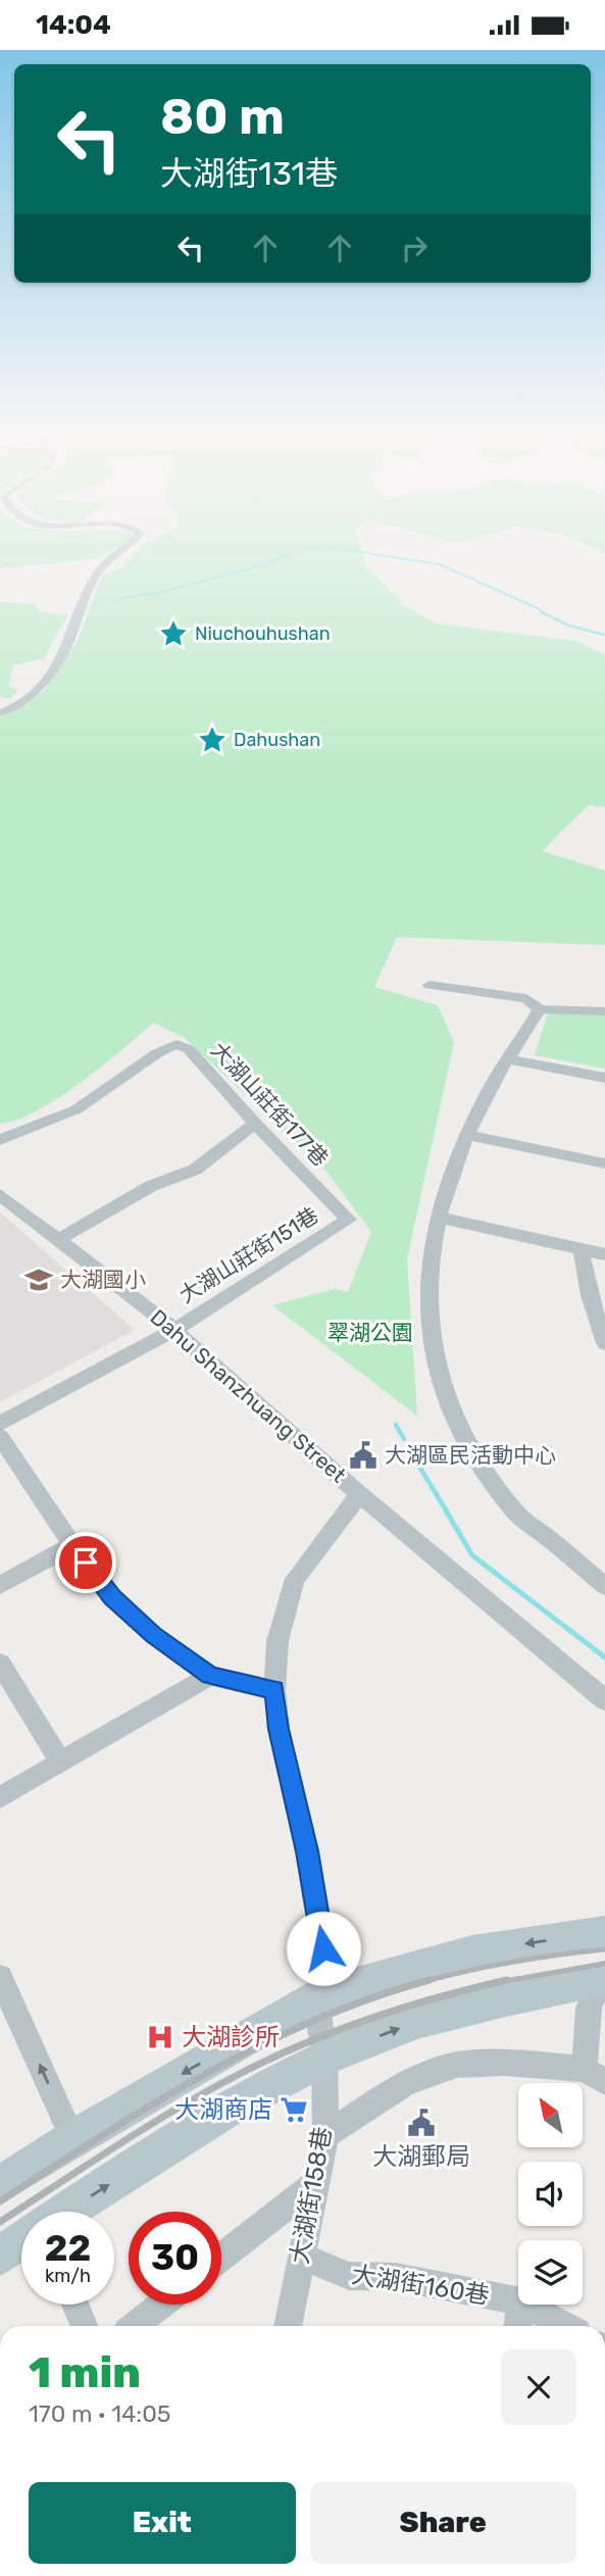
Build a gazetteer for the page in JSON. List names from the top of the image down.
{
  "streets": {
    "street": [
      "大湖山莊街177巷",
      "大湖山莊街151巷",
      "Dahu Shanzhuang Street",
      "大湖街158巷",
      "大湖街160巷"
    ]
  },
  "crossings": [
    ["大湖山莊街177巷", "大湖山莊街151巷"],
    ["大湖山莊街151巷", "Dahu Shanzhuang Street"],
    ["Dahu Shanzhuang Street", "大湖街158巷"],
    ["大湖街158巷", "大湖街160巷"]
  ],
  "parks": ["翠湖公園"],
  "places": {
    "place": ["Niuchouhushan", "Dahushan"],
    "school or university": ["大湖國小"],
    "public building": ["大湖區民活動中心", "大湖郵局"],
    "hospital": ["大湖診所"],
    "supermarket": ["大湖商店"]
  },
  "north": "top left",
  "page": {
    "status": "14:04",
    "turn": ["80 m", "大湖街131巷"],
    "speed": "22 km/h",
    "limit": "30",
    "heading": ["1 min", "170 m · 14:05"],
    "buttons": ["Exit", "Share"]
  }
}
